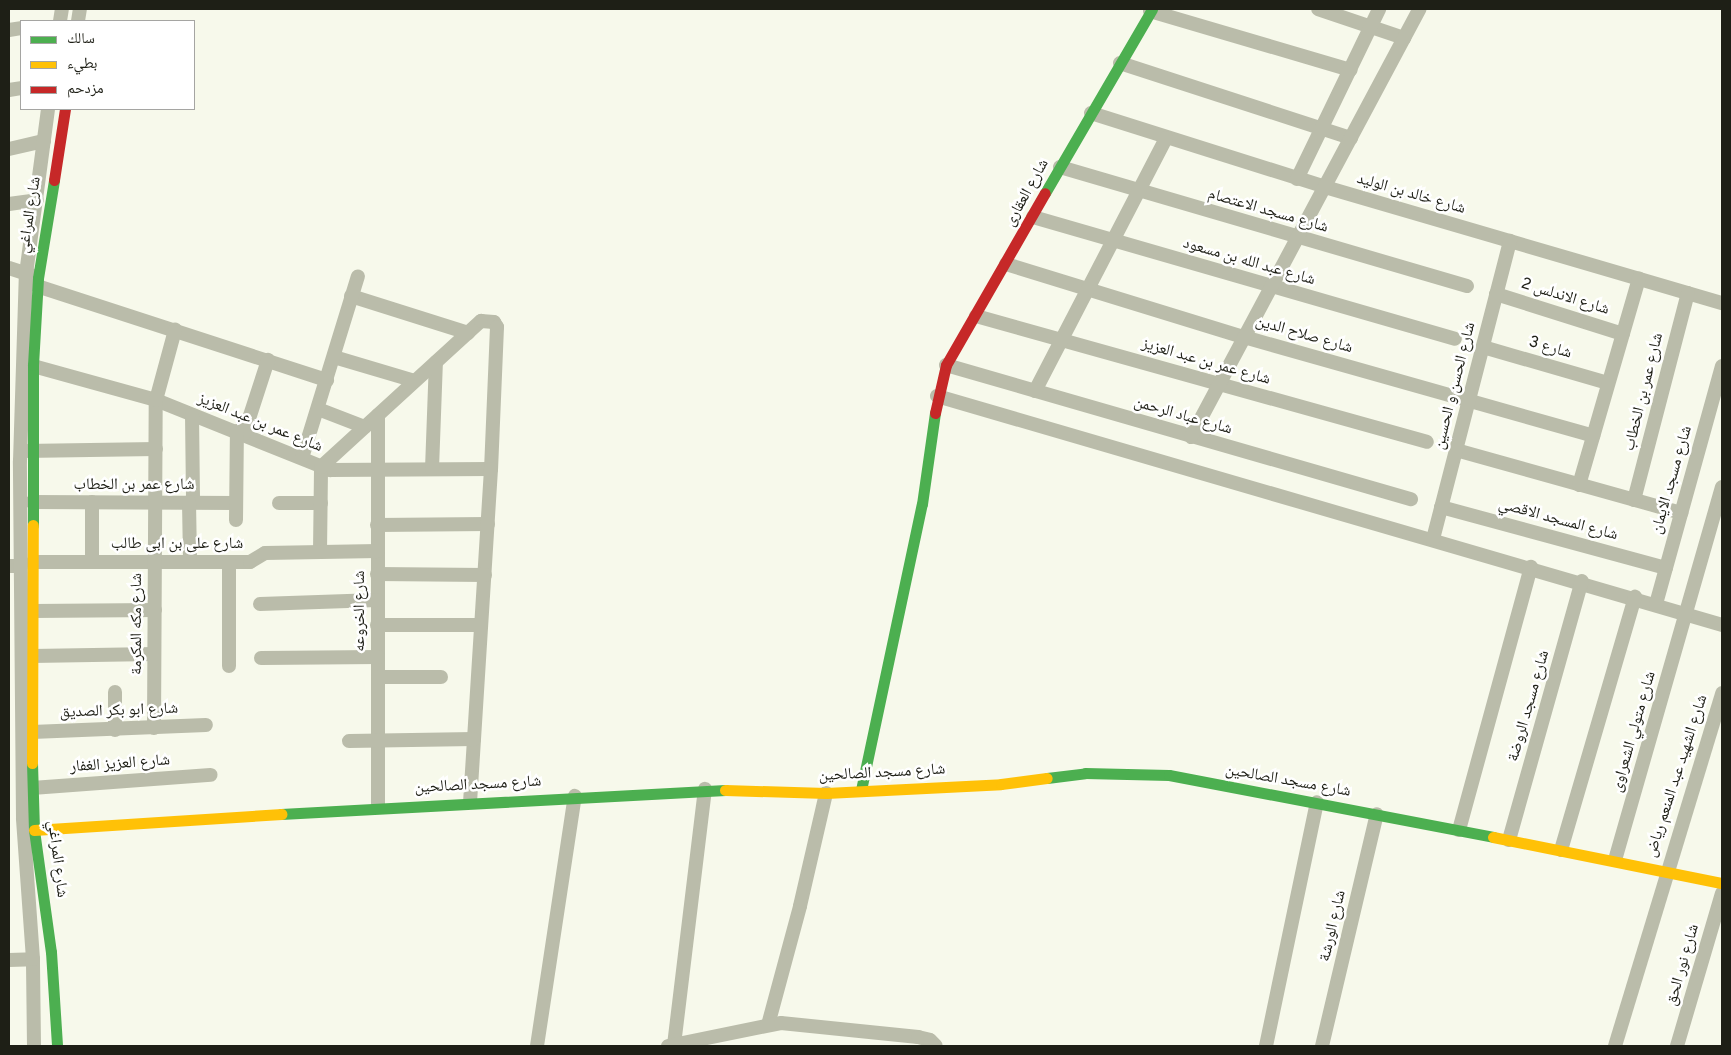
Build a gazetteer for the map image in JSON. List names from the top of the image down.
{
  "streets": {
    "street": [
      "شارع العقارى",
      "شارع خالد بن الوليد",
      "شارع مسجد الاعتصام",
      "شارع المراغي",
      "شارع عبد الله بن مسعود",
      "شارع الاندلس 2",
      "شارع صلاح الدين",
      "شارع 3",
      "شارع عمر بن عبد العزيز",
      "شارع الحسن و الحسين",
      "شارع عمر بن الخطاب",
      "شارع عباد الرحمن",
      "شارع مسجد الايمان",
      "شارع المسجد الاقصي",
      "شارع على بن ابى طالب",
      "شارع الخروعه",
      "شارع مكه المكرمة",
      "شارع مسجد الروضة",
      "شارع ابو بكر الصديق",
      "شارع متولي الشعراوى",
      "شارع العزيز الغفار",
      "شارع مسجد الصالحين",
      "شارع الشهيد عبد المنعم رياض",
      "شارع الورشة",
      "شارع نور الحق"
    ]
  },
  "crossings": [
    ["شارع العقارى", "شارع خالد بن الوليد"],
    ["شارع العقارى", "شارع مسجد الاعتصام"],
    ["شارع العقارى", "شارع عبد الله بن مسعود"],
    ["شارع العقارى", "شارع صلاح الدين"],
    ["شارع العقارى", "شارع عمر بن عبد العزيز"],
    ["شارع العقارى", "شارع عباد الرحمن"],
    ["شارع العقارى", "شارع مسجد الصالحين"],
    ["شارع خالد بن الوليد", "شارع الحسن و الحسين"],
    ["شارع خالد بن الوليد", "شارع عمر بن الخطاب"],
    ["شارع المراغي", "شارع عمر بن عبد العزيز"],
    ["شارع المراغي", "شارع عمر بن الخطاب"],
    ["شارع المراغي", "شارع على بن ابى طالب"],
    ["شارع المراغي", "شارع ابو بكر الصديق"],
    ["شارع المراغي", "شارع العزيز الغفار"],
    ["شارع المراغي", "شارع مسجد الصالحين"],
    ["شارع الاندلس 2", "شارع الحسن و الحسين"],
    ["شارع صلاح الدين", "شارع الحسن و الحسين"],
    ["شارع 3", "شارع الحسن و الحسين"],
    ["شارع عمر بن عبد العزيز", "شارع الخروعه"],
    ["شارع عمر بن عبد العزيز", "شارع مكه المكرمة"],
    ["شارع الحسن و الحسين", "شارع المسجد الاقصي"],
    ["شارع عمر بن الخطاب", "شارع مكه المكرمة"],
    ["شارع مسجد الايمان", "شارع المسجد الاقصي"],
    ["شارع على بن ابى طالب", "شارع الخروعه"],
    ["شارع على بن ابى طالب", "شارع مكه المكرمة"],
    ["شارع الخروعه", "شارع مسجد الصالحين"],
    ["شارع مكه المكرمة", "شارع ابو بكر الصديق"],
    ["شارع مسجد الروضة", "شارع مسجد الصالحين"],
    ["شارع متولي الشعراوى", "شارع مسجد الصالحين"],
    ["شارع مسجد الصالحين", "شارع الشهيد عبد المنعم رياض"],
    ["شارع مسجد الصالحين", "شارع الورشة"]
  ],
  "legend": ["سالك", "بطيء", "مزدحم"]
}
